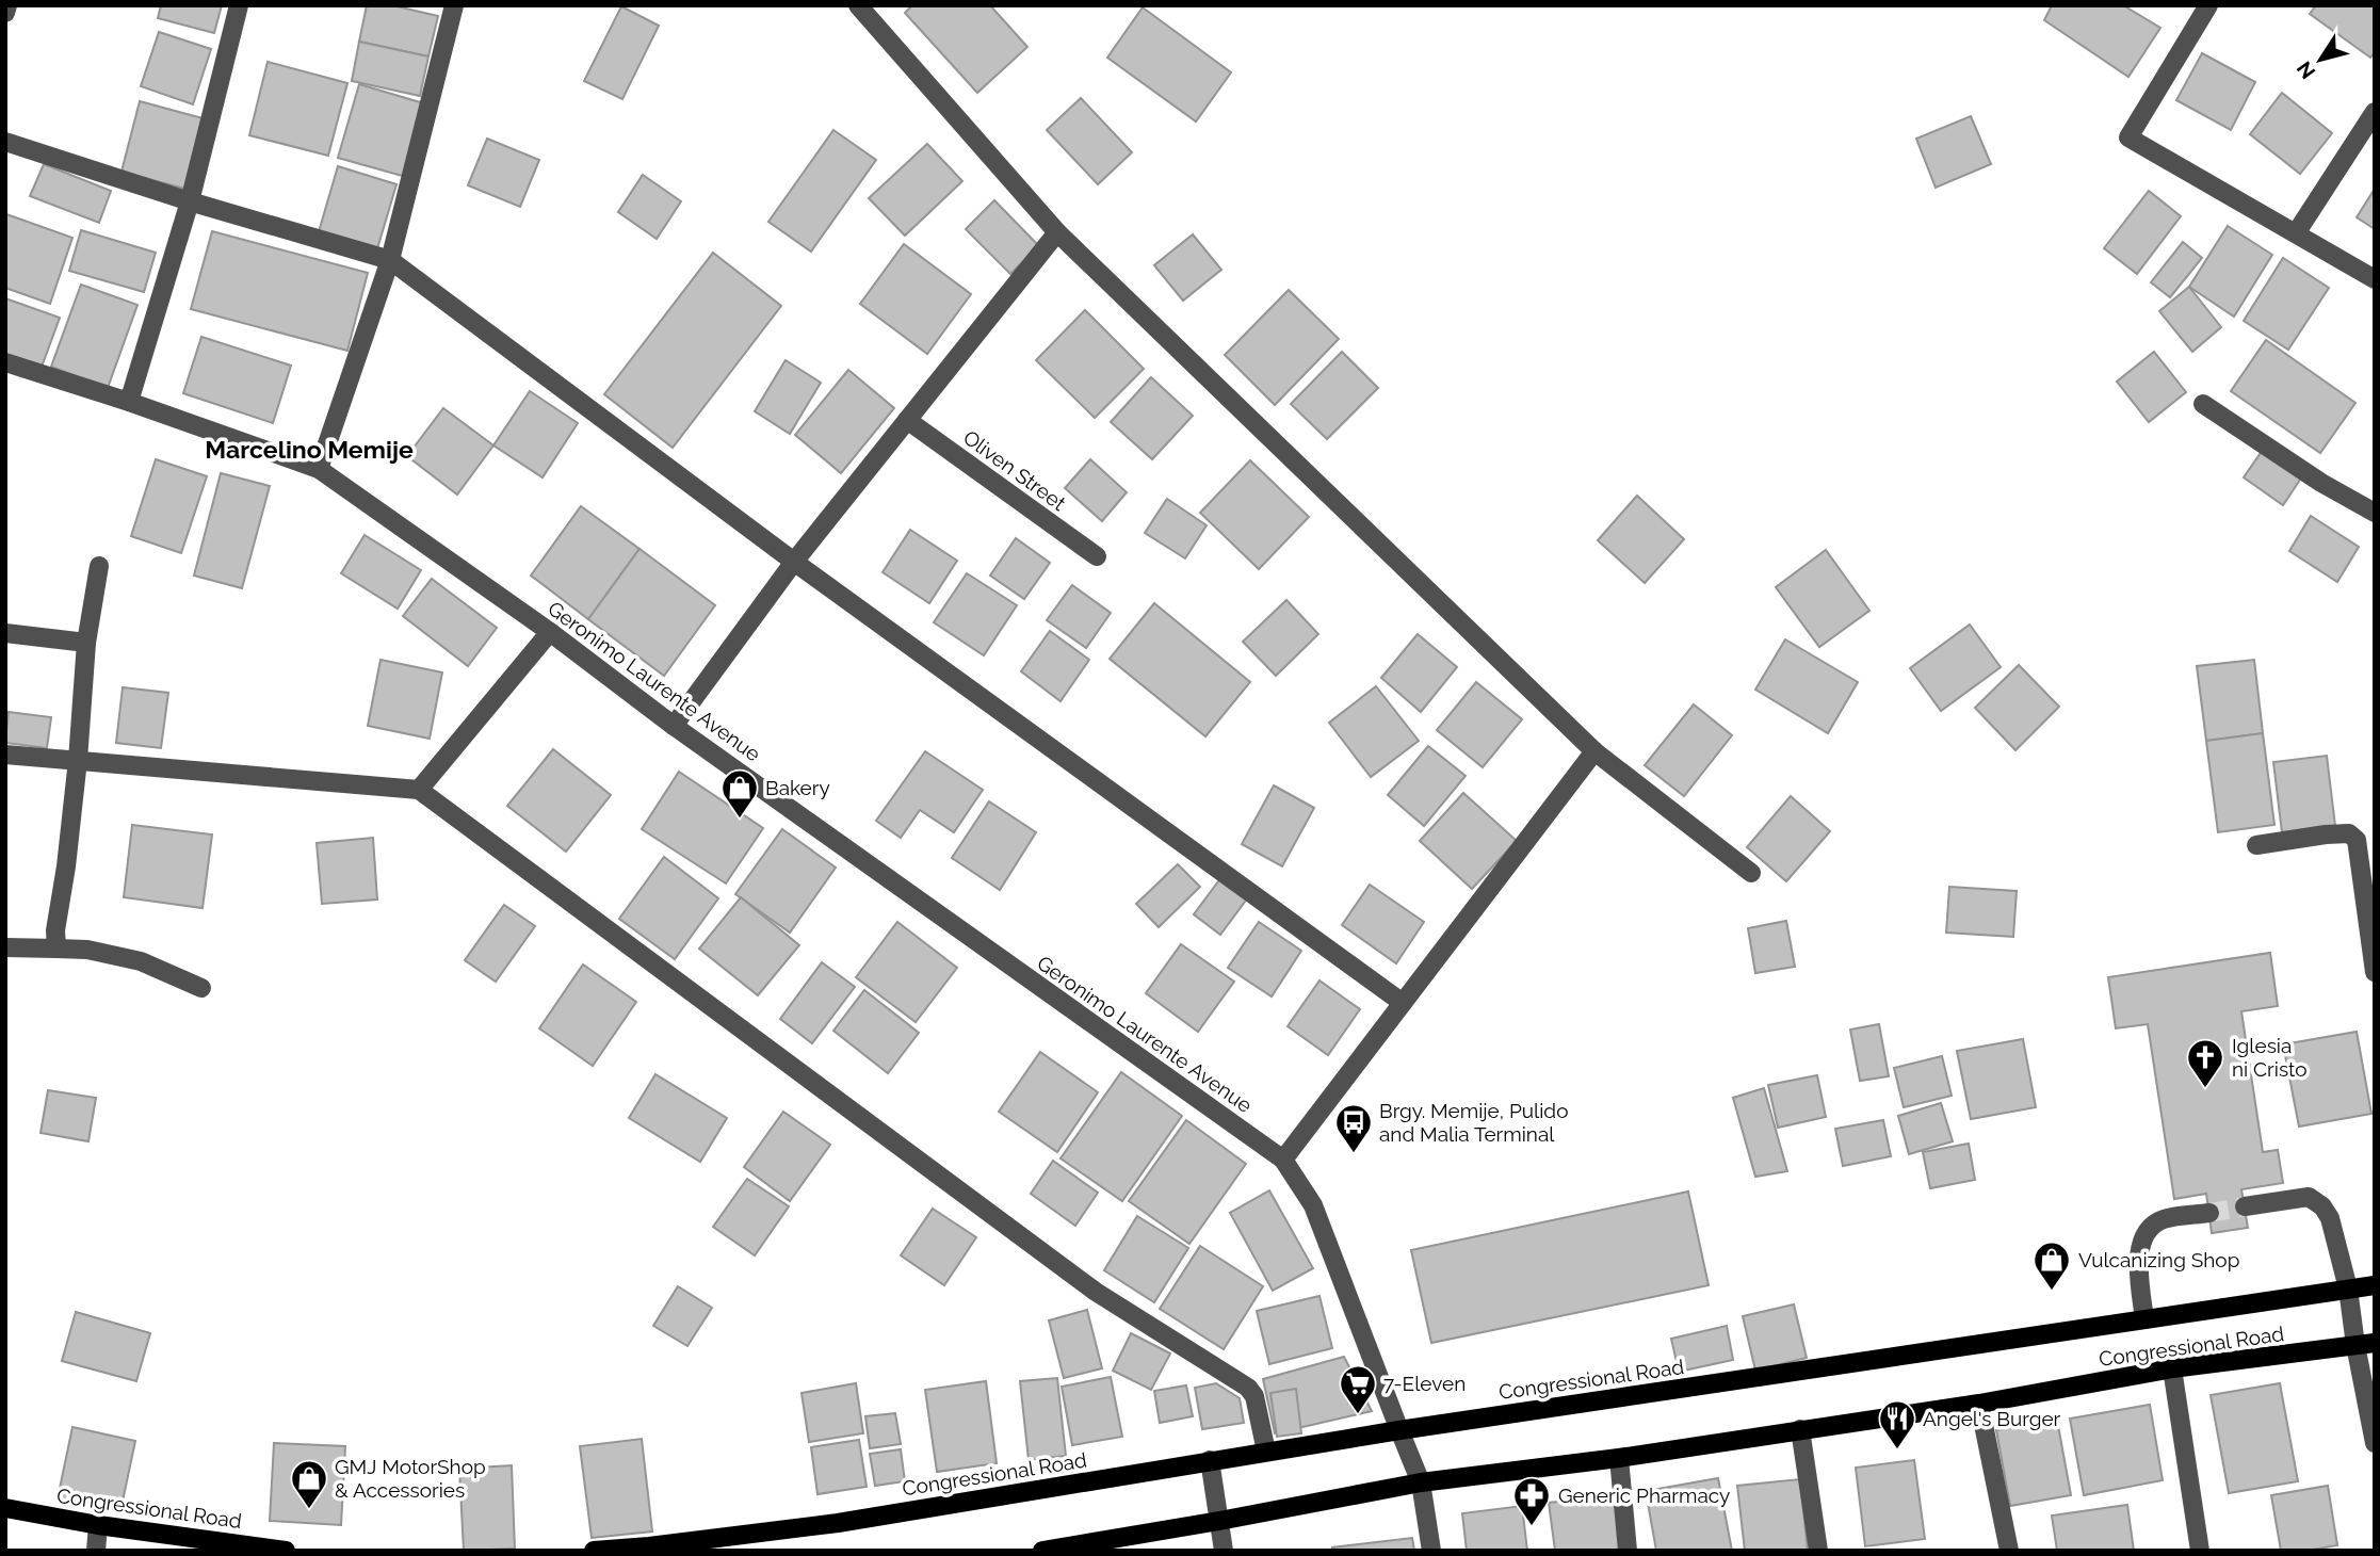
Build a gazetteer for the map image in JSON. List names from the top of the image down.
{
  "streets": {
    "main road": ["Congressional Road"],
    "street": ["Oliven Street", "Geronimo Laurente Avenue"]
  },
  "crossings": [
    ["Geronimo Laurente Avenue", "Congressional Road"]
  ],
  "districts": ["Marcelino Memije"],
  "places": {
    "shop": ["Bakery", "Vulcanizing Shop", "GMJ MotorShop & Accessories"],
    "church": ["Iglesia ni Cristo"],
    "bus stop": ["Brgy. Memije, Pulido and Malia Terminal"],
    "supermarket": ["7-Eleven"],
    "restaurant": ["Angel's Burger"],
    "pharmacy": ["Generic Pharmacy"]
  },
  "north": "bottom left"
}
